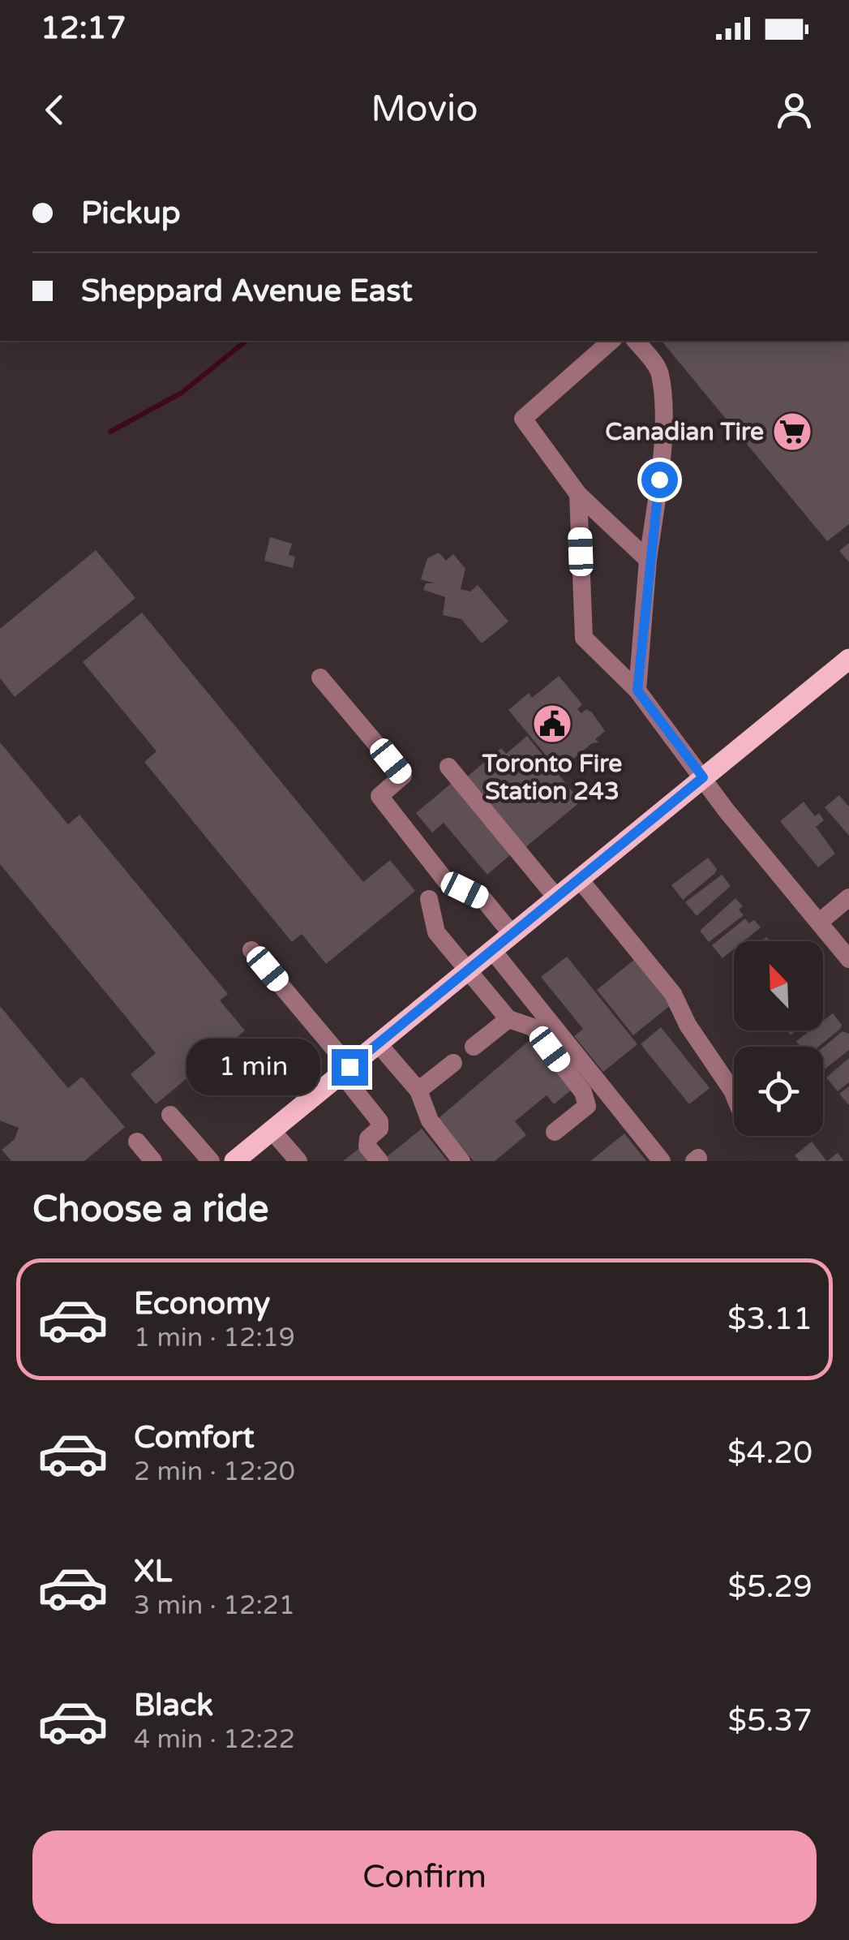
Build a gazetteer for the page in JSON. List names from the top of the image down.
{
  "places": {
    "supermarket": ["Canadian Tire"],
    "public building": ["Toronto Fire Station 243"]
  },
  "north": "top left",
  "page": {
    "status": "12:17",
    "header": "Movio",
    "banner": ["Pickup", "Sheppard Avenue East"],
    "bubble": "1 min",
    "heading": "Choose a ride",
    "list": [
      {
        "name": "Economy",
        "note": "1 min · 12:19",
        "value": "$3.11"
      },
      {
        "name": "Comfort",
        "note": "2 min · 12:20",
        "value": "$4.20"
      },
      {
        "name": "XL",
        "note": "3 min · 12:21",
        "value": "$5.29"
      },
      {
        "name": "Black",
        "note": "4 min · 12:22",
        "value": "$5.37"
      }
    ],
    "buttons": "Confirm"
  }
}
